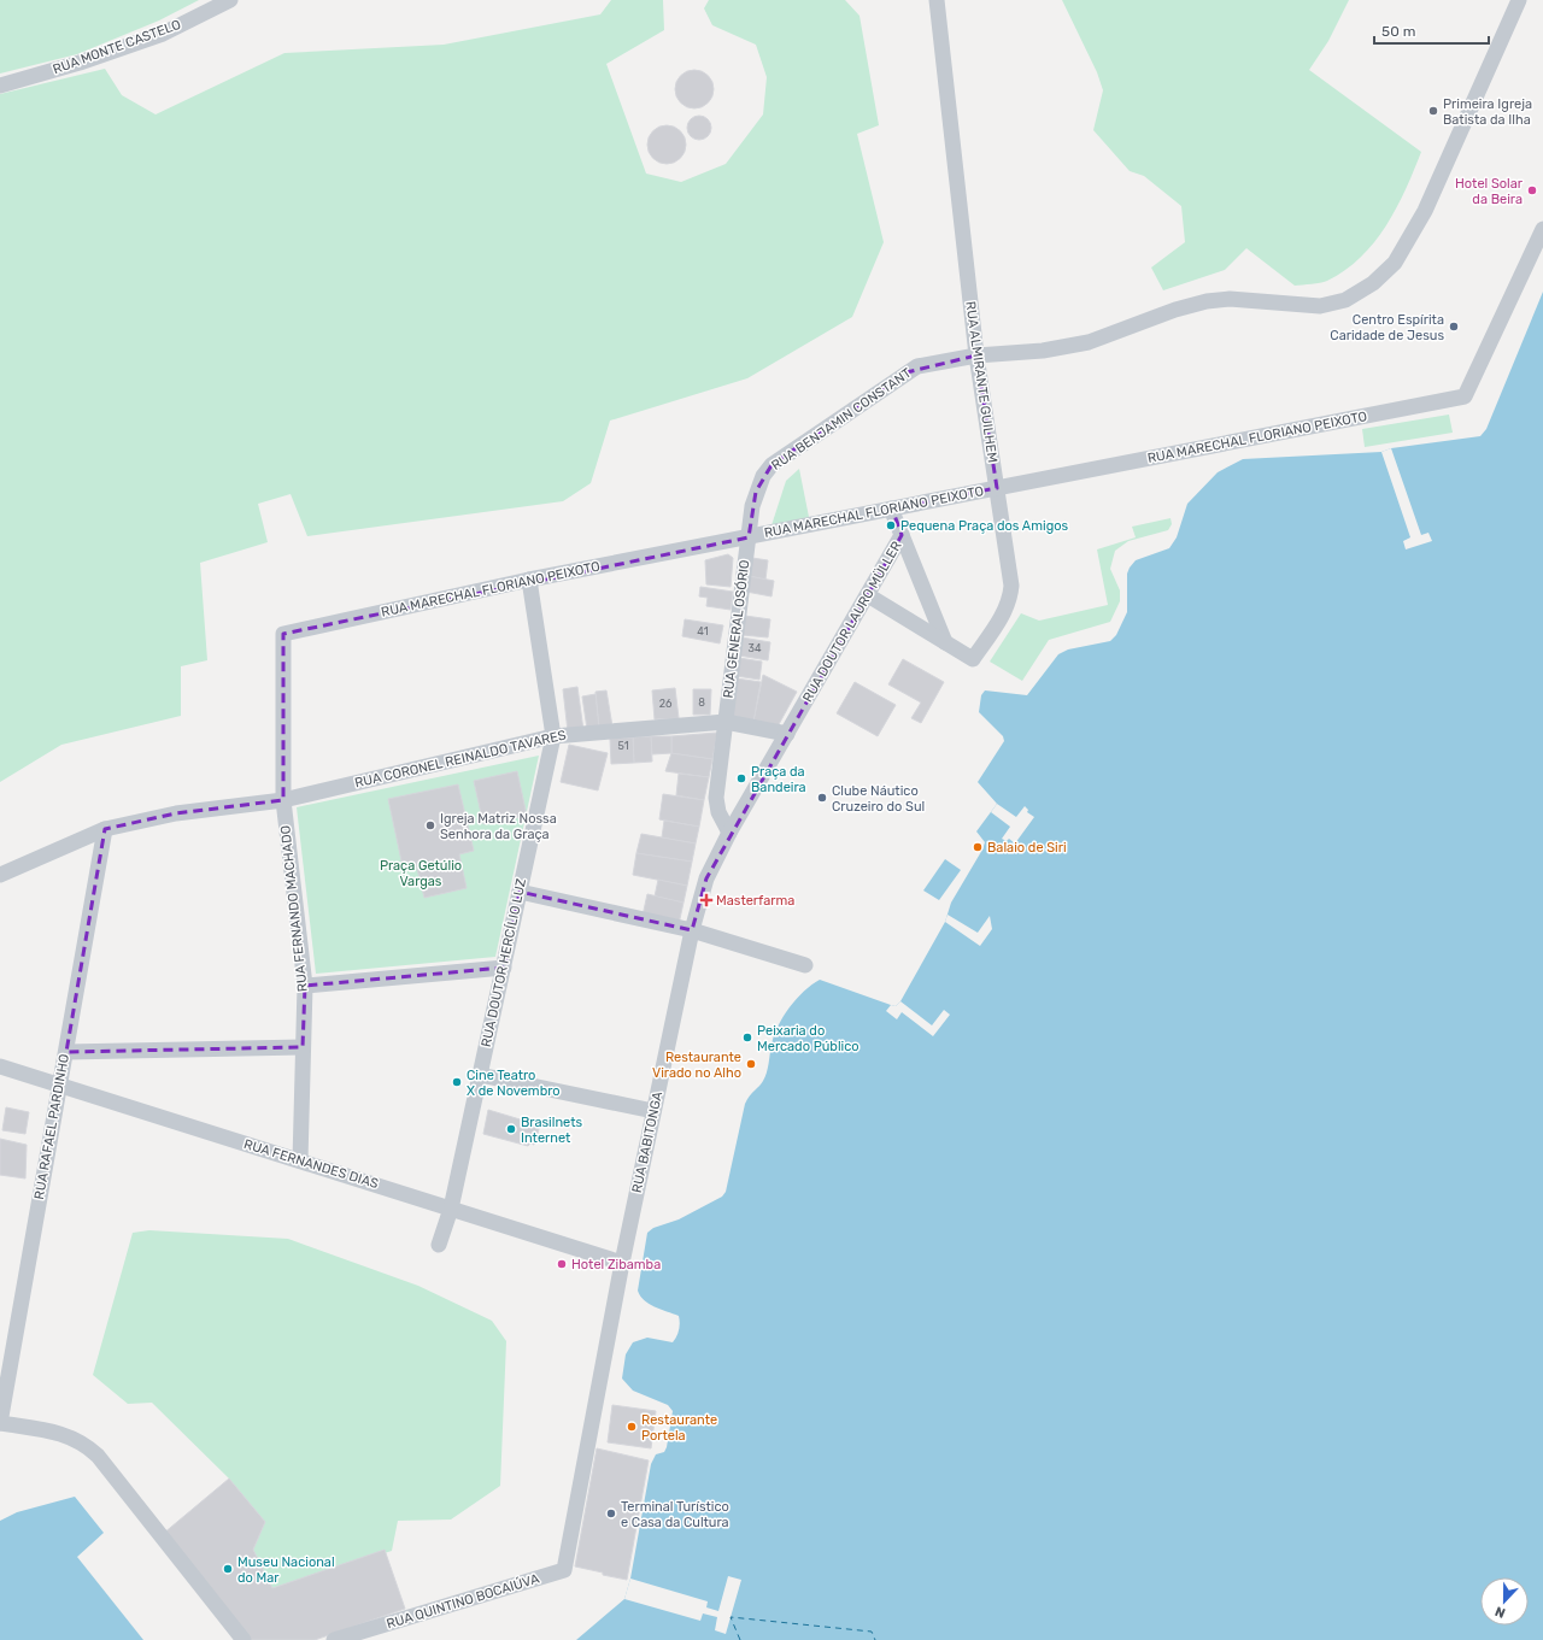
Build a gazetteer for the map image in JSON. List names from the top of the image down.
{
  "streets": {
    "street": [
      "RUA MONTE CASTELO",
      "RUA ALMIRANTE GUILHEM",
      "RUA BENJAMIN CONSTANT",
      "RUA MARECHAL FLORIANO PEIXOTO",
      "RUA DOUTOR LAURO MÜLLER",
      "RUA GENERAL OSÓRIO",
      "RUA CORONEL REINALDO TAVARES",
      "RUA FERNANDO MACHADO",
      "RUA DOUTOR HERCÍLIO LUZ",
      "RUA RAFAEL PARDINHO",
      "RUA BABITONGA",
      "RUA FERNANDES DIAS",
      "RUA QUINTINO BOCAIÚVA"
    ]
  },
  "crossings": [
    ["RUA ALMIRANTE GUILHEM", "RUA BENJAMIN CONSTANT"],
    ["RUA ALMIRANTE GUILHEM", "RUA MARECHAL FLORIANO PEIXOTO"],
    ["RUA ALMIRANTE GUILHEM", "RUA DOUTOR LAURO MÜLLER"],
    ["RUA BENJAMIN CONSTANT", "RUA MARECHAL FLORIANO PEIXOTO"],
    ["RUA BENJAMIN CONSTANT", "RUA GENERAL OSÓRIO"],
    ["RUA MARECHAL FLORIANO PEIXOTO", "RUA DOUTOR LAURO MÜLLER"],
    ["RUA MARECHAL FLORIANO PEIXOTO", "RUA GENERAL OSÓRIO"],
    ["RUA MARECHAL FLORIANO PEIXOTO", "RUA FERNANDO MACHADO"],
    ["RUA DOUTOR LAURO MÜLLER", "RUA BABITONGA"],
    ["RUA GENERAL OSÓRIO", "RUA CORONEL REINALDO TAVARES"],
    ["RUA CORONEL REINALDO TAVARES", "RUA FERNANDO MACHADO"],
    ["RUA CORONEL REINALDO TAVARES", "RUA DOUTOR HERCÍLIO LUZ"],
    ["RUA CORONEL REINALDO TAVARES", "RUA RAFAEL PARDINHO"],
    ["RUA FERNANDO MACHADO", "RUA FERNANDES DIAS"],
    ["RUA DOUTOR HERCÍLIO LUZ", "RUA FERNANDES DIAS"],
    ["RUA RAFAEL PARDINHO", "RUA FERNANDES DIAS"],
    ["RUA BABITONGA", "RUA FERNANDES DIAS"],
    ["RUA BABITONGA", "RUA QUINTINO BOCAIÚVA"]
  ],
  "parks": ["Praça Getúlio Vargas"],
  "places": {
    "other": [
      "Primeira Igreja Batista da Ilha",
      "Hotel Solar da Beira",
      "Centro Espírita Caridade de Jesus",
      "Pequena Praça dos Amigos",
      "Praça da Bandeira",
      "Clube Náutico Cruzeiro do Sul",
      "Igreja Matriz Nossa Senhora da Graça",
      "Balaio de Siri",
      "Peixaria do Mercado Público",
      "Restaurante Virado no Alho",
      "Cine Teatro X de Novembro",
      "Brasilnets Internet",
      "Hotel Zibamba",
      "Restaurante Portela",
      "Terminal Turístico e Casa da Cultura",
      "Museu Nacional do Mar"
    ],
    "health": ["Masterfarma"]
  },
  "house_numbers": [
    "41",
    "34",
    "8",
    "26",
    "51"
  ],
  "scale_bar": "50 m",
  "north": "bottom"
}
